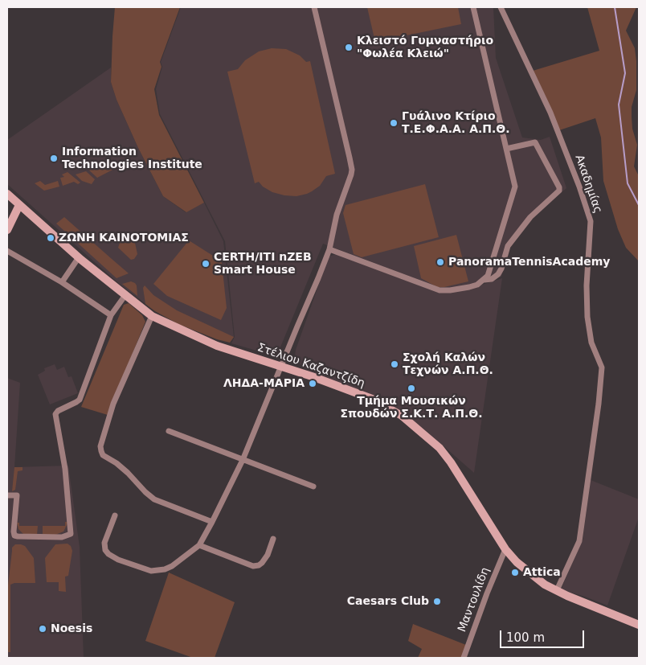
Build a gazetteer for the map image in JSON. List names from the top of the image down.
{
  "streets": {
    "main road": ["Στέλιου Καζαντζίδη"],
    "street": ["Ακαδημίας", "Μαντουλίδη"]
  },
  "crossings": [
    ["Ακαδημίας", "Στέλιου Καζαντζίδη"],
    ["Στέλιου Καζαντζίδη", "Μαντουλίδη"]
  ],
  "places": [
    "Κλειστό Γυμναστήριο \"Φωλέα Κλειώ\"",
    "Γυάλινο Κτίριο Τ.Ε.Φ.Α.Α. Α.Π.Θ.",
    "Information Technologies Institute",
    "ΖΩΝΗ ΚΑΙΝΟΤΟΜΙΑΣ",
    "PanoramaTennisAcademy",
    "CERTH/ITI nZEB Smart House",
    "Σχολή Καλών Τεχνών Α.Π.Θ.",
    "ΛΗΔΑ-ΜΑΡΙΑ",
    "Τμήμα Μουσικών Σπουδών Σ.Κ.Τ. Α.Π.Θ.",
    "Attica",
    "Caesars Club",
    "Noesis"
  ],
  "scale_bar": "100 m"
}
